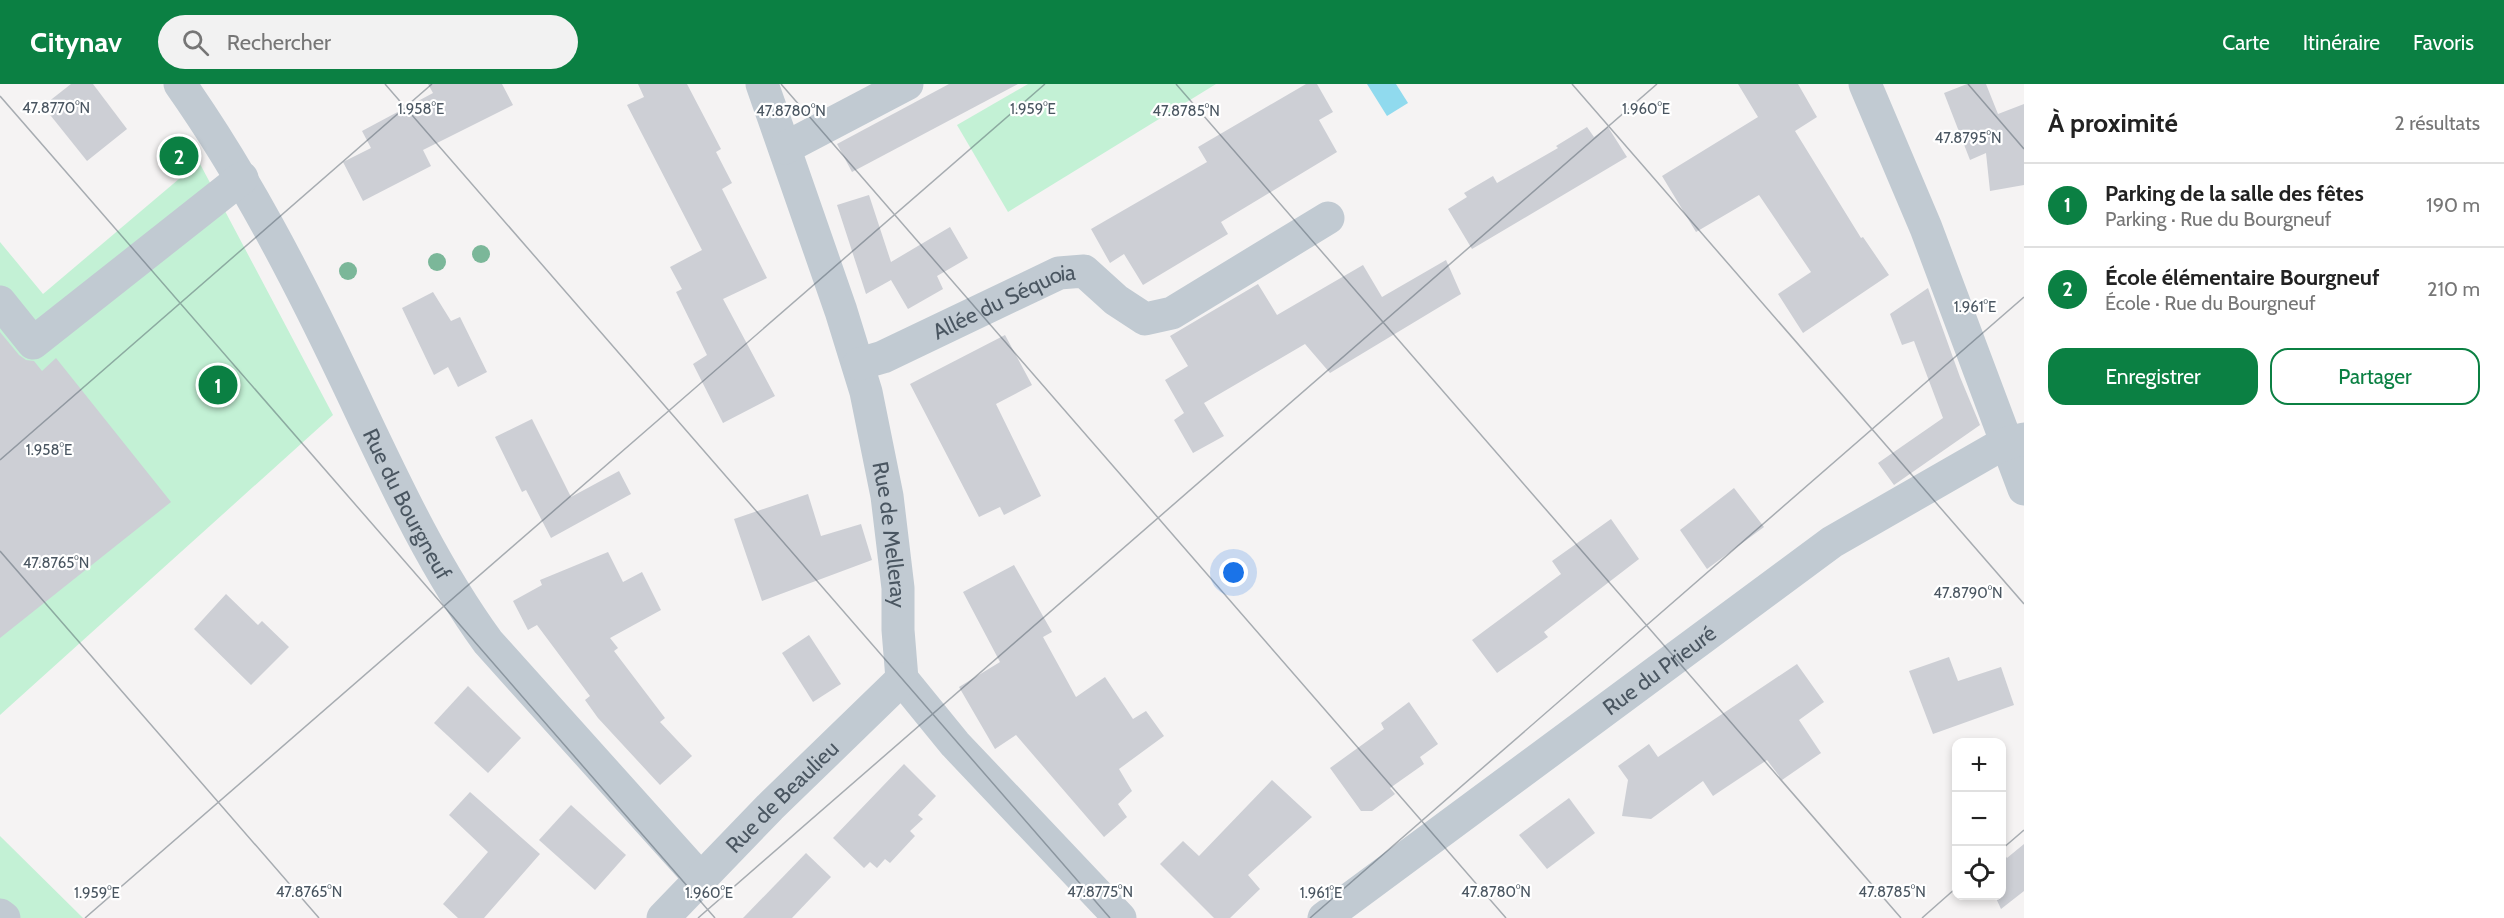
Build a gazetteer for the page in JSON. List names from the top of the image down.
{
  "streets": {
    "street": [
      "Allée du Séquoia",
      "Rue du Bourgneuf",
      "Rue de Melleray",
      "Rue du Prieuré",
      "Rue de Beaulieu"
    ]
  },
  "crossings": [
    ["Allée du Séquoia", "Rue de Melleray"],
    ["Rue du Bourgneuf", "Rue de Beaulieu"],
    ["Rue de Melleray", "Rue de Beaulieu"]
  ],
  "page": {
    "header": "Citynav",
    "search": "Rechercher",
    "nav": ["Carte", "Itinéraire", "Favoris"],
    "heading": ["À proximité", "2 résultats"],
    "pins": ["2", "1"],
    "list": [
      {
        "mark": "1",
        "name": "Parking de la salle des fêtes",
        "note": "Parking · Rue du Bourgneuf",
        "value": "190 m"
      },
      {
        "mark": "2",
        "name": "École élémentaire Bourgneuf",
        "note": "École · Rue du Bourgneuf",
        "value": "210 m"
      }
    ],
    "buttons": ["Enregistrer", "Partager"],
    "map_buttons": ["+", "−"]
  },
  "coordinates": [
    "47.8770°N",
    "1.958°E",
    "1.959°E",
    "1.960°E",
    "47.8780°N",
    "47.8785°N",
    "47.8795°N",
    "1.961°E",
    "47.8765°N",
    "47.8790°N",
    "47.8775°N"
  ]
}
